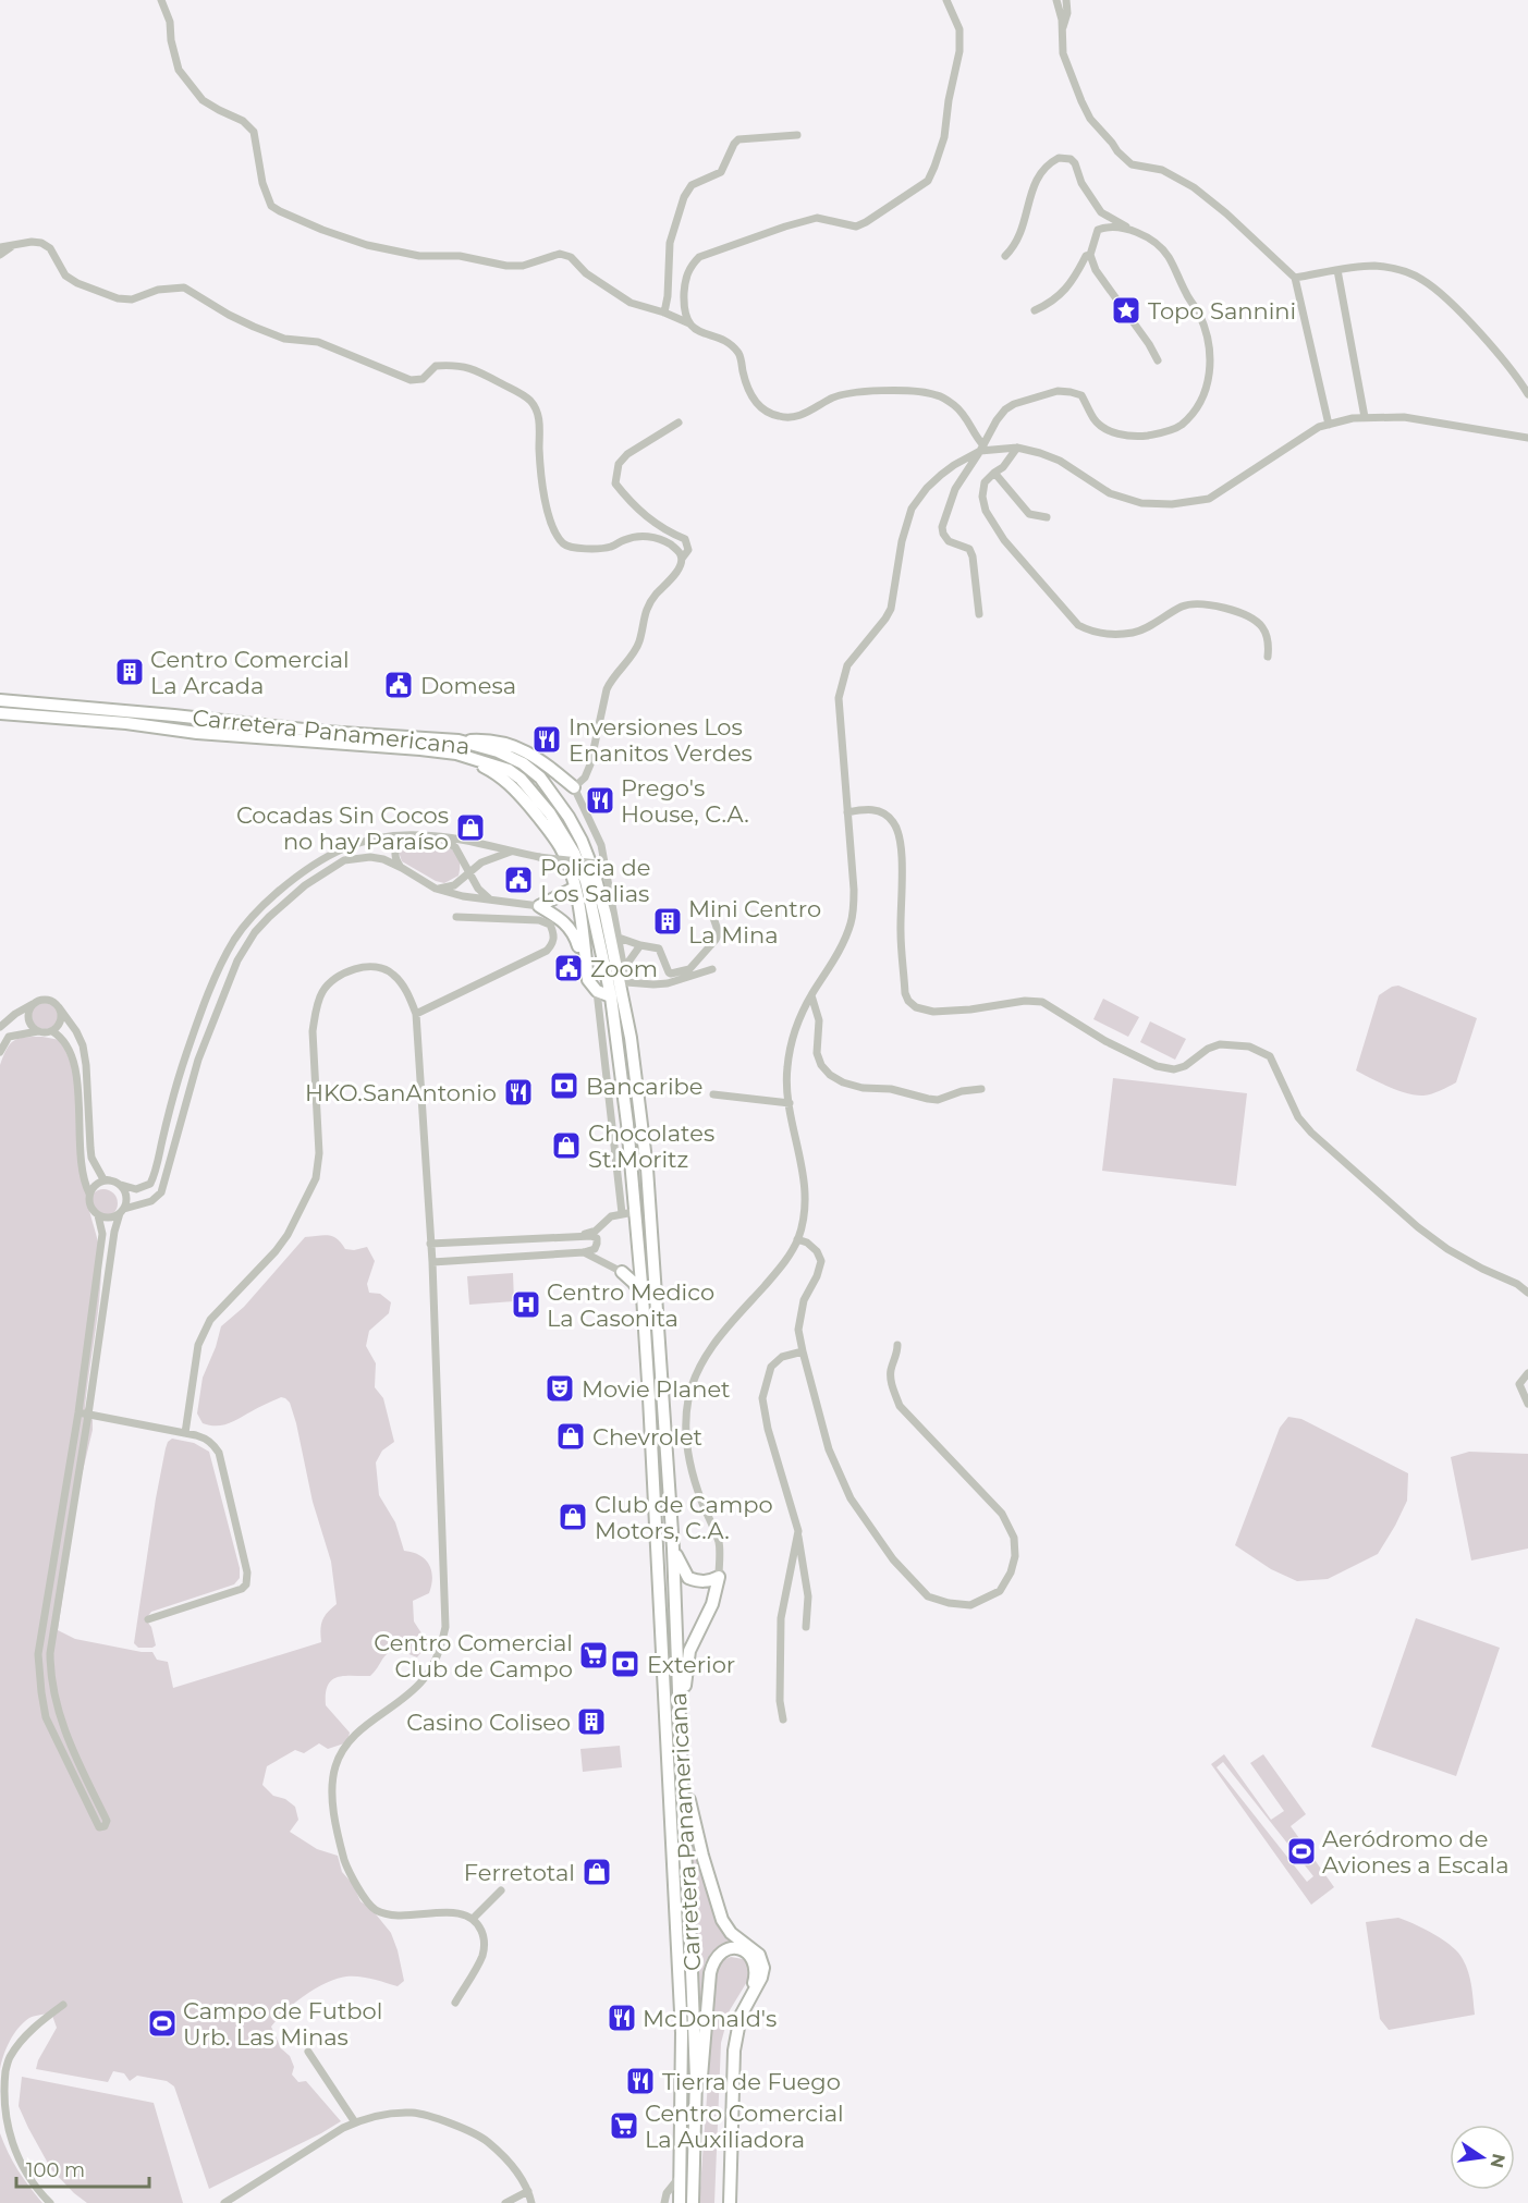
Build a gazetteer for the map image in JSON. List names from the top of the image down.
{
  "streets": {
    "main road": ["Carretera Panamericana"]
  },
  "places": {
    "place": ["Topo Sannini"],
    "building": ["Centro Comercial La Arcada", "Mini Centro La Mina", "Casino Coliseo"],
    "public building": ["Domesa", "Policia de Los Salias", "Zoom"],
    "restaurant": [
      "Inversiones Los Enanitos Verdes",
      "Prego's House, C.A.",
      "HKO.SanAntonio",
      "McDonald's",
      "Tierra de Fuego"
    ],
    "shop": [
      "Cocadas Sin Cocos no hay Paraíso",
      "Chocolates St.Moritz",
      "Chevrolet",
      "Club de Campo Motors, C.A.",
      "Ferretotal"
    ],
    "bank": ["Bancaribe", "Exterior"],
    "hospital": ["Centro Medico La Casonita"],
    "theatre": ["Movie Planet"],
    "supermarket": ["Centro Comercial Club de Campo", "Centro Comercial La Auxiliadora"],
    "sports": ["Aeródromo de Aviones a Escala", "Campo de Futbol Urb. Las Minas"]
  },
  "scale_bar": "100 m",
  "north": "right"
}
